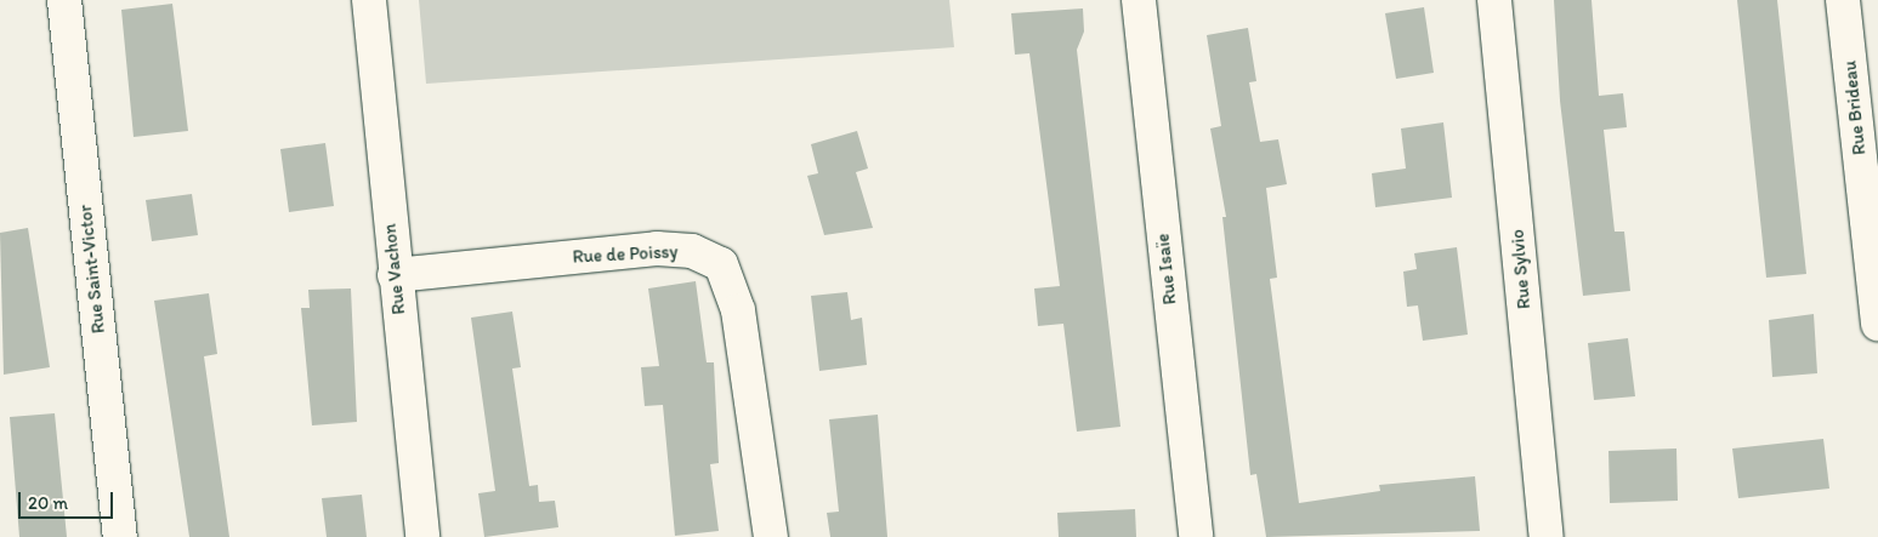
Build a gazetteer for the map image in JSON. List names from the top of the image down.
{
  "streets": {
    "street": [
      "Rue Brideau",
      "Rue de Poissy",
      "Rue Saint-Victor",
      "Rue Vachon",
      "Rue Isaïe",
      "Rue Sylvio"
    ]
  },
  "crossings": [
    ["Rue de Poissy", "Rue Vachon"]
  ],
  "scale_bar": "20 m"
}
